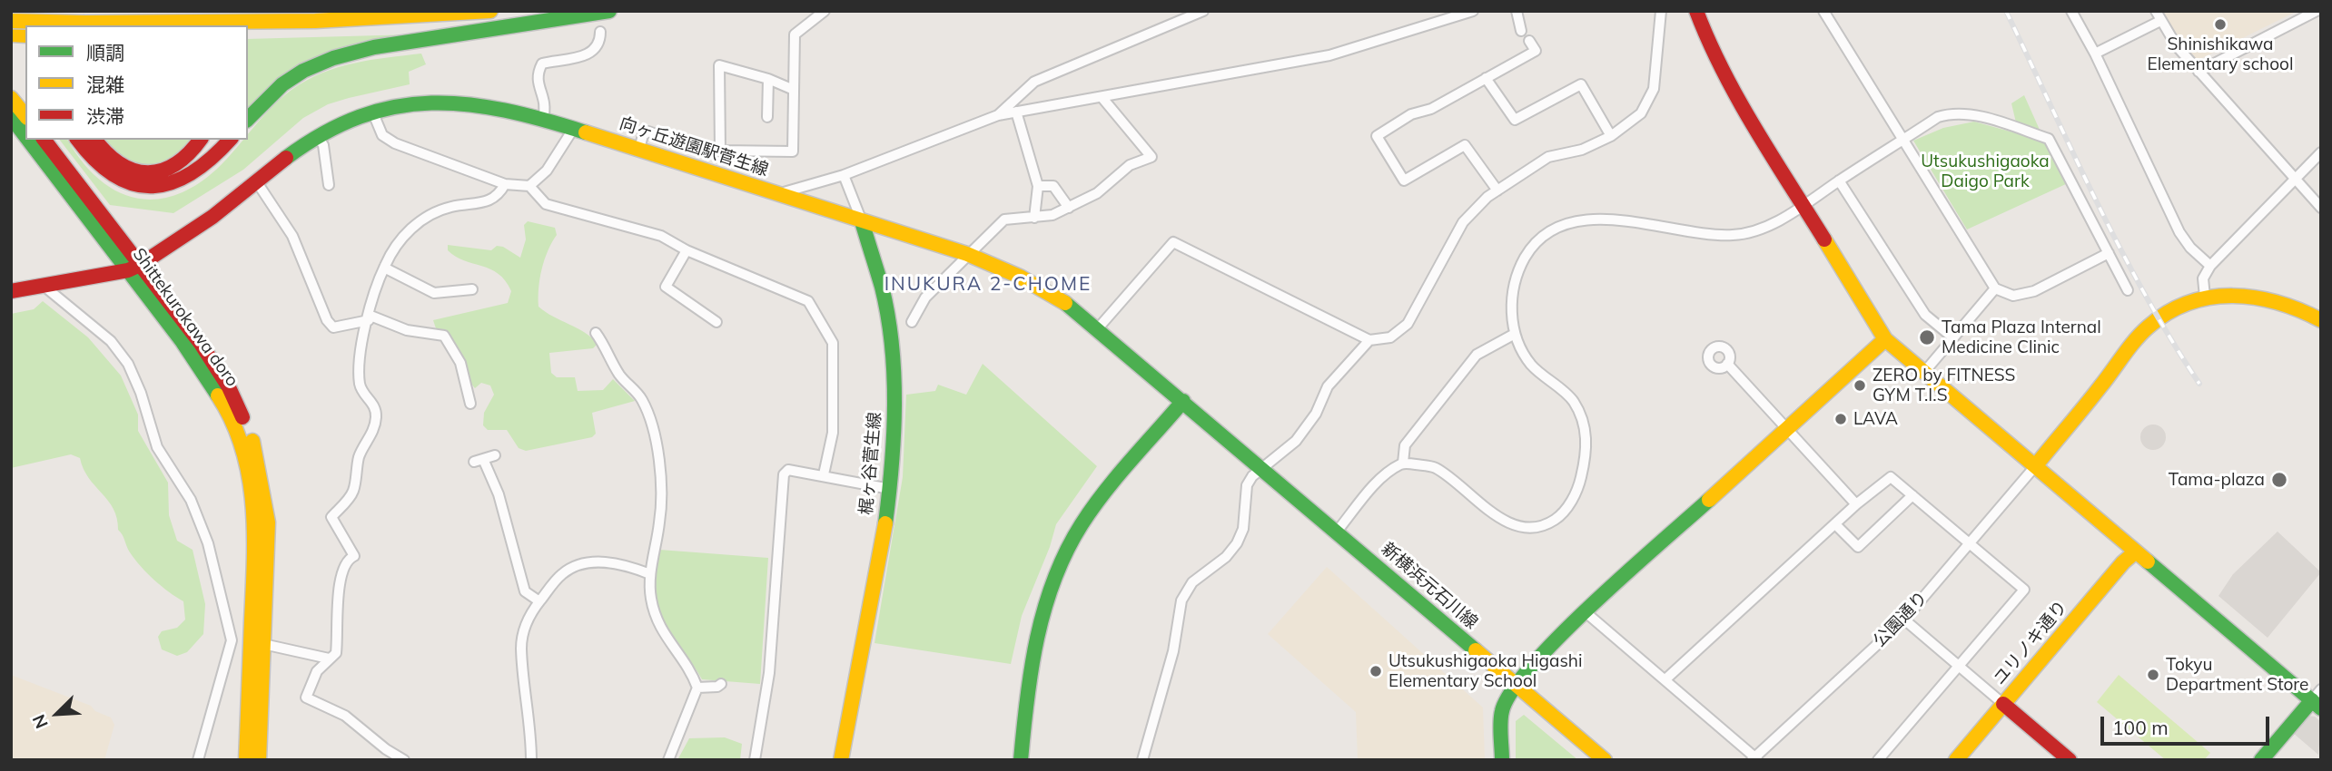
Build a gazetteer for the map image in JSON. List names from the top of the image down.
{
  "streets": {
    "main road": [
      "向ヶ丘遊園駅菅生線",
      "Shittekurokawa doro",
      "梶ヶ谷菅生線",
      "新横浜元石川線",
      "ユリノキ通り"
    ],
    "street": ["公園通り"]
  },
  "crossings": [
    ["向ヶ丘遊園駅菅生線", "Shittekurokawa doro"],
    ["向ヶ丘遊園駅菅生線", "梶ヶ谷菅生線"],
    ["向ヶ丘遊園駅菅生線", "新横浜元石川線"]
  ],
  "districts": ["INUKURA 2-CHOME"],
  "parks": ["Utsukushigaoka Daigo Park"],
  "places": [
    "Shinishikawa Elementary school",
    "Tama Plaza Internal Medicine Clinic",
    "ZERO by FITNESS GYM T.I.S",
    "LAVA",
    "Tama-plaza",
    "Utsukushigaoka Higashi Elementary School",
    "Tokyu Department Store"
  ],
  "legend": ["順調", "混雑", "渋滞"],
  "scale_bar": "100 m",
  "north": "bottom left"
}
